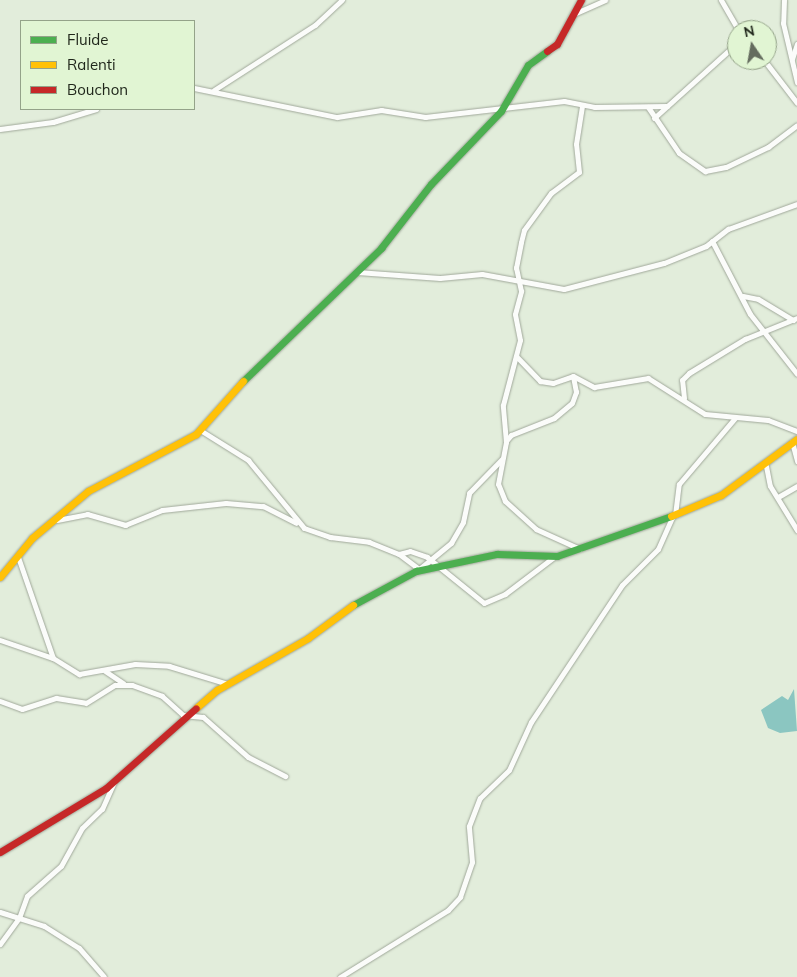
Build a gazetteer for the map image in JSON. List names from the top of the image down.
{
  "legend": ["Fluide", "Ralenti", "Bouchon"],
  "north": "top"
}
